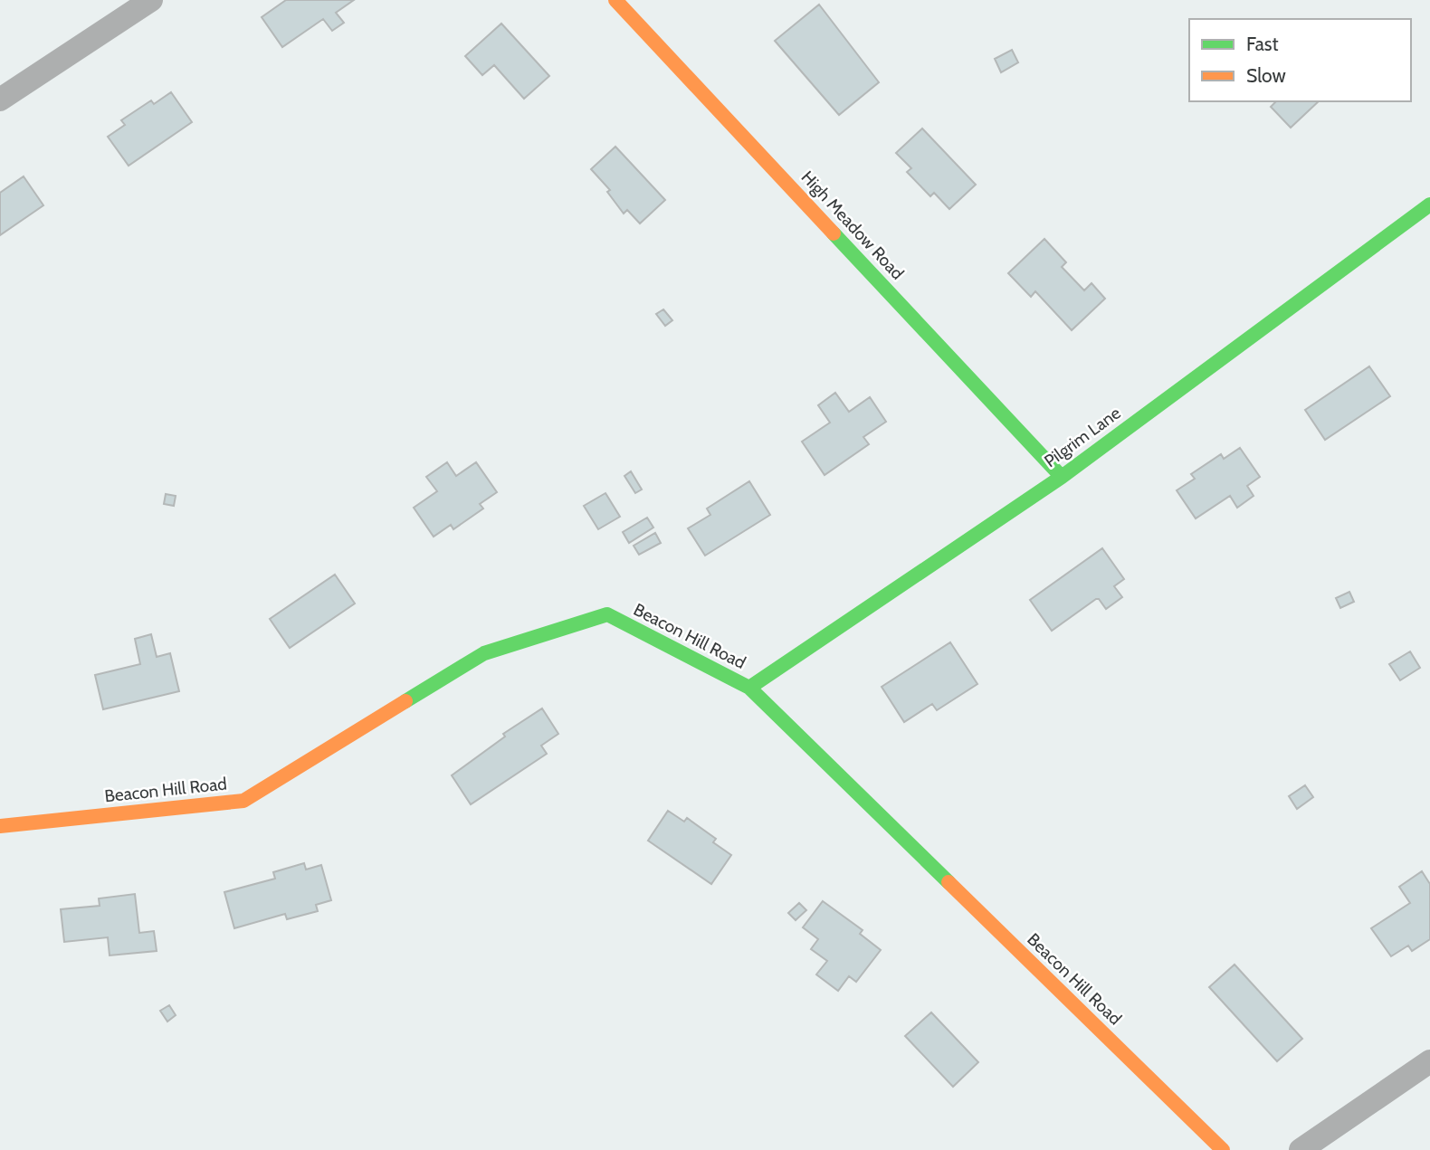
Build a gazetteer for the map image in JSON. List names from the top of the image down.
{
  "streets": {
    "street": ["High Meadow Road", "Pilgrim Lane", "Beacon Hill Road"]
  },
  "crossings": [
    ["High Meadow Road", "Pilgrim Lane"],
    ["Pilgrim Lane", "Beacon Hill Road"]
  ],
  "legend": ["Fast", "Slow"]
}
